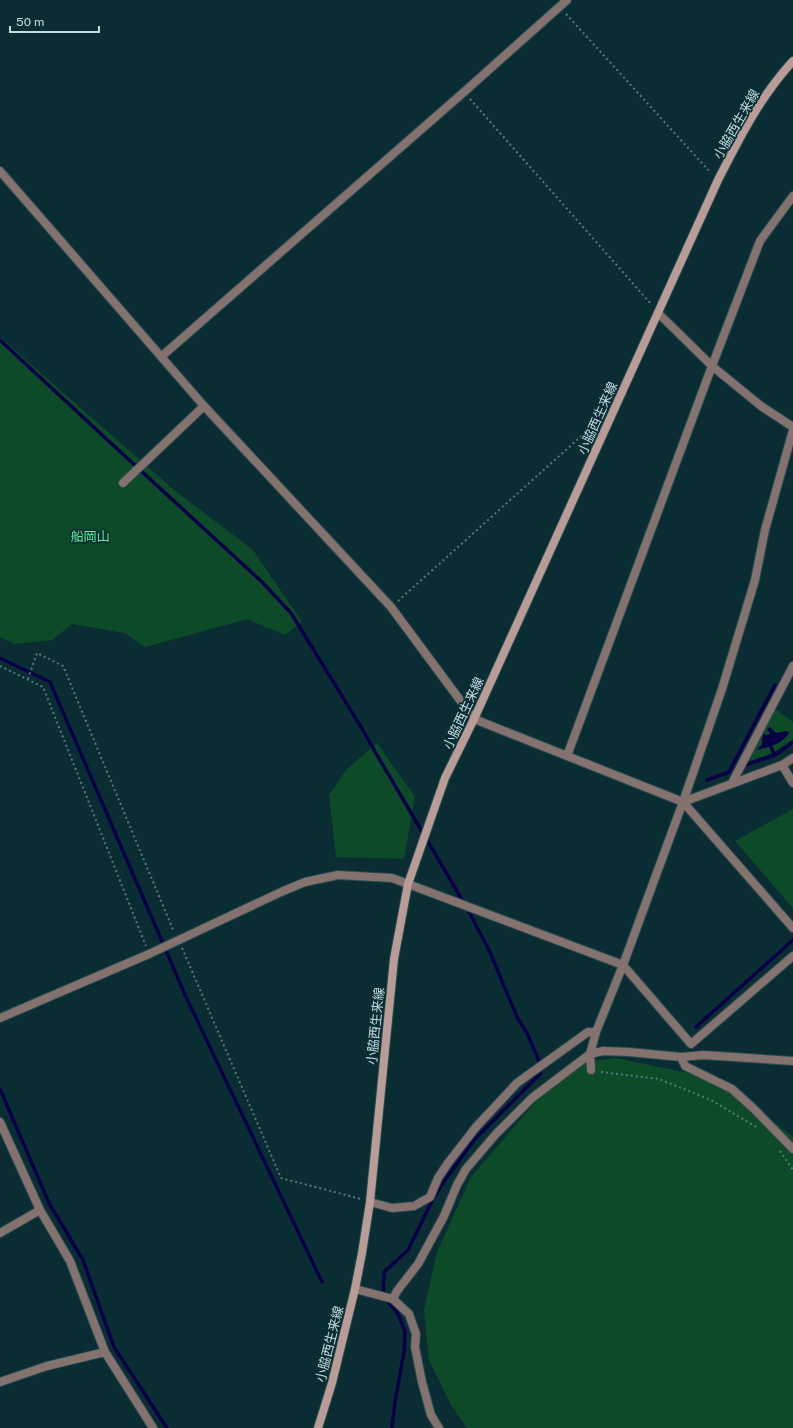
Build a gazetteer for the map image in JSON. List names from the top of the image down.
{
  "streets": {
    "main road": ["小脇西生来線"]
  },
  "parks": ["船岡山"],
  "scale_bar": "50 m"
}
